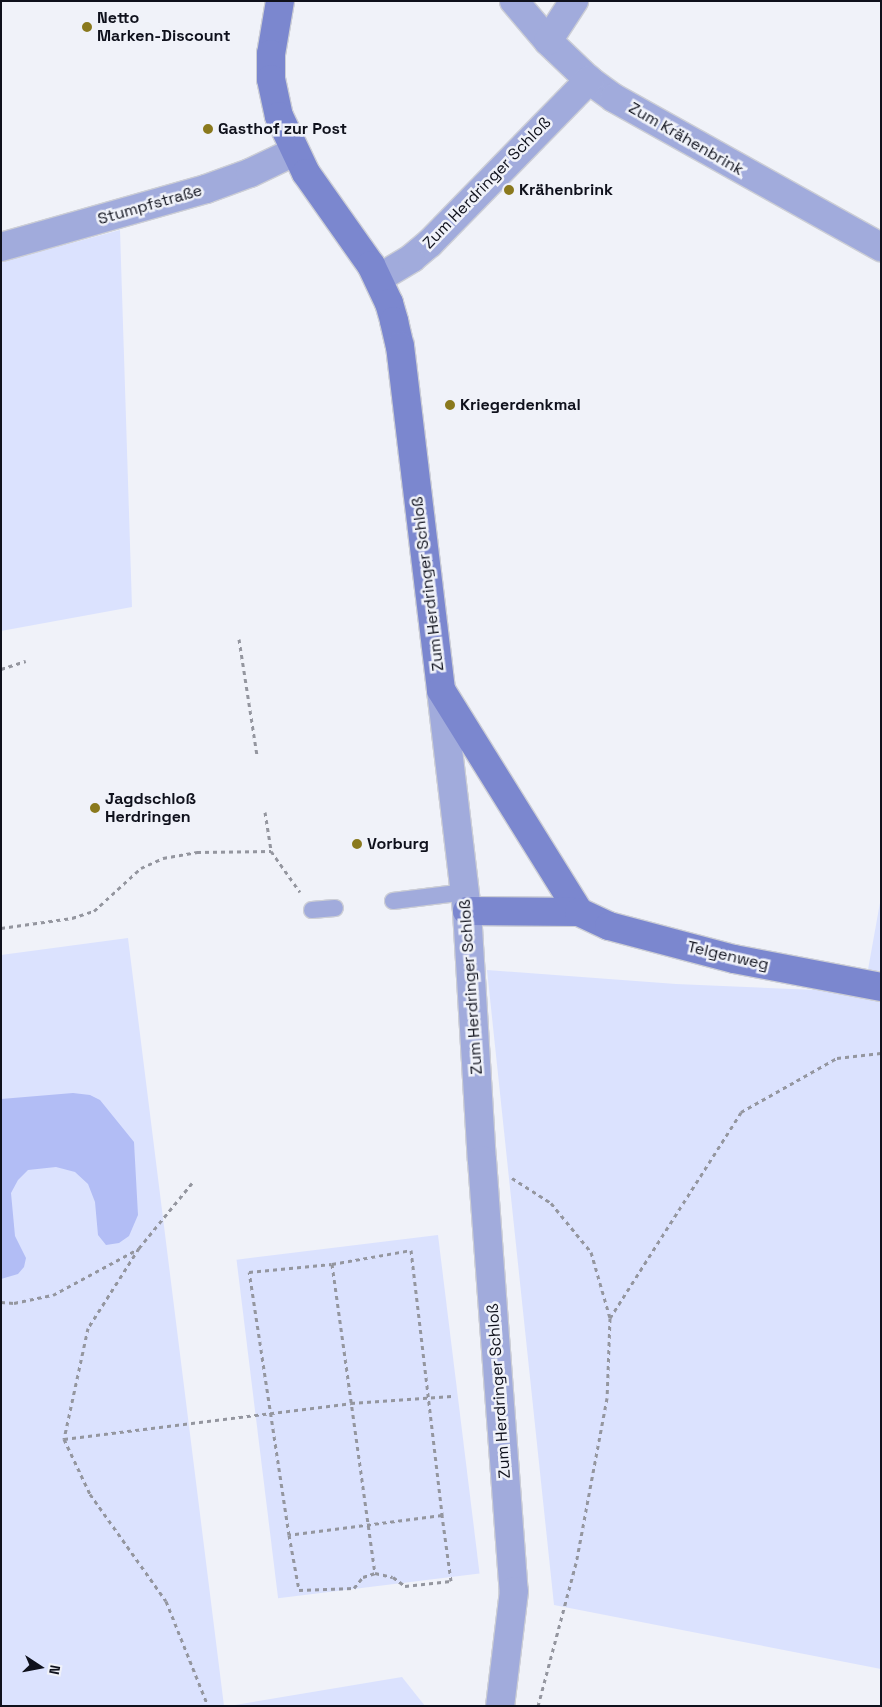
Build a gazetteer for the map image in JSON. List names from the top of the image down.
{
  "streets": {
    "main road": ["Zum Herdringer Schloß", "Telgenweg"],
    "street": ["Zum Krähenbrink", "Stumpfstraße"]
  },
  "crossings": [
    ["Zum Krähenbrink", "Zum Herdringer Schloß"],
    ["Zum Herdringer Schloß", "Stumpfstraße"],
    ["Zum Herdringer Schloß", "Telgenweg"]
  ],
  "places": [
    "Netto Marken-Discount",
    "Gasthof zur Post",
    "Krähenbrink",
    "Kriegerdenkmal",
    "Jagdschloß Herdringen",
    "Vorburg"
  ],
  "north": "right"
}
